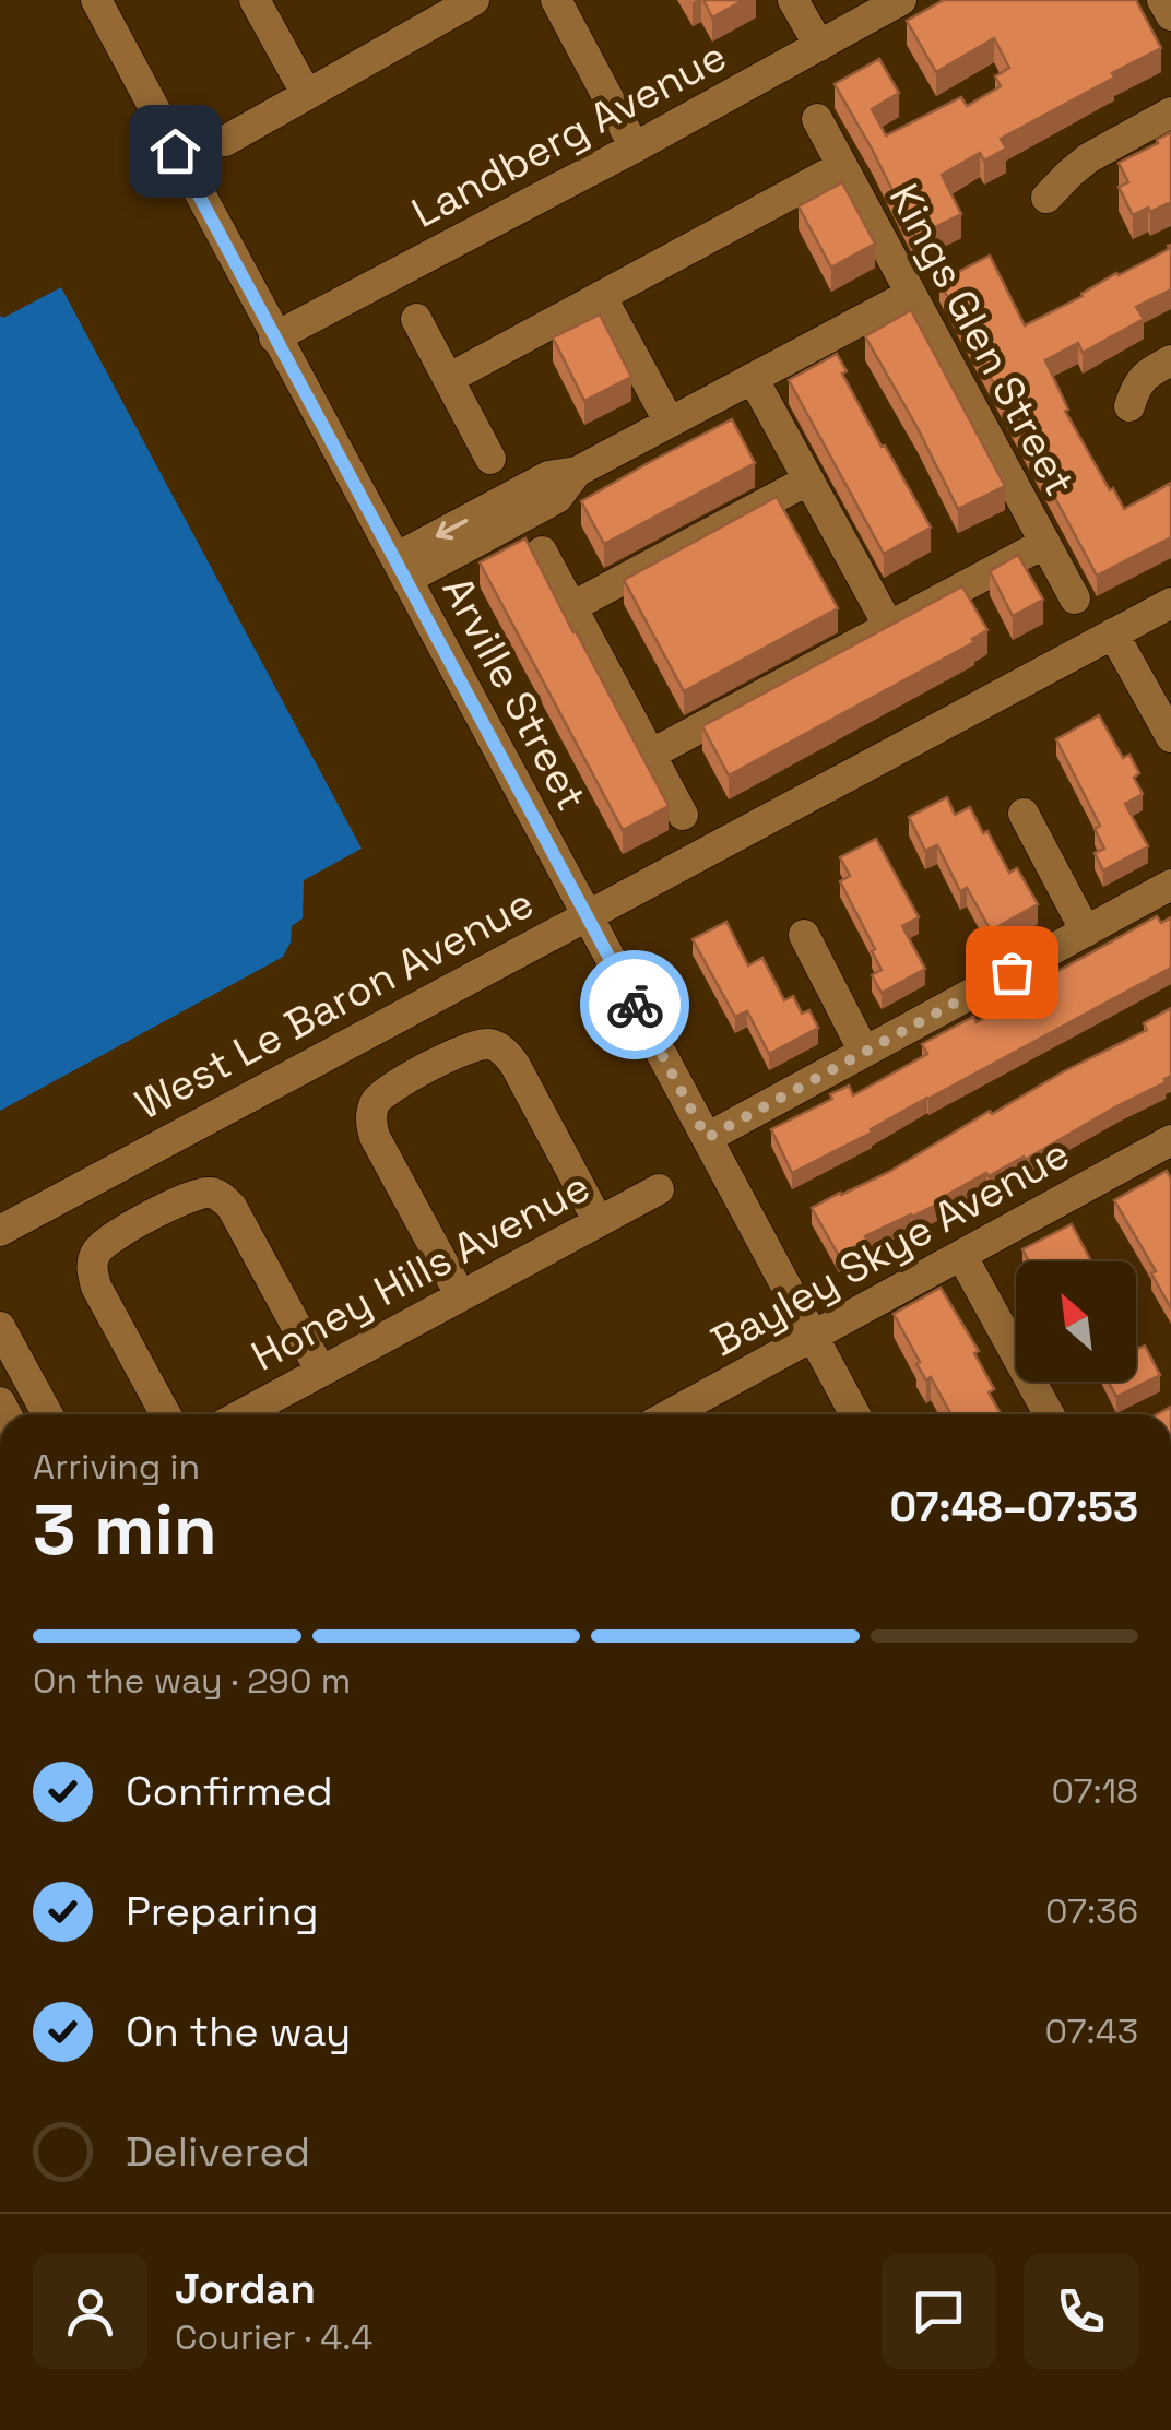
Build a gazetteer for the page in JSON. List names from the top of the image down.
{
  "streets": {
    "street": [
      "Landberg Avenue",
      "Kings Glen Street",
      "Arville Street",
      "West Le Baron Avenue",
      "Bayley Skye Avenue",
      "Honey Hills Avenue"
    ]
  },
  "crossings": [
    ["Landberg Avenue", "Arville Street"],
    ["Arville Street", "West Le Baron Avenue"],
    ["Arville Street", "Bayley Skye Avenue"]
  ],
  "north": "top left",
  "page": {
    "heading": ["3 min", "Arriving in", "07:48–07:53"],
    "panel": ["Jordan", "Courier · 4.4"],
    "bar": "On the way · 290 m",
    "list": [
      ["Confirmed", "07:18"],
      ["Preparing", "07:36"],
      ["On the way", "07:43"],
      "Delivered"
    ]
  }
}
